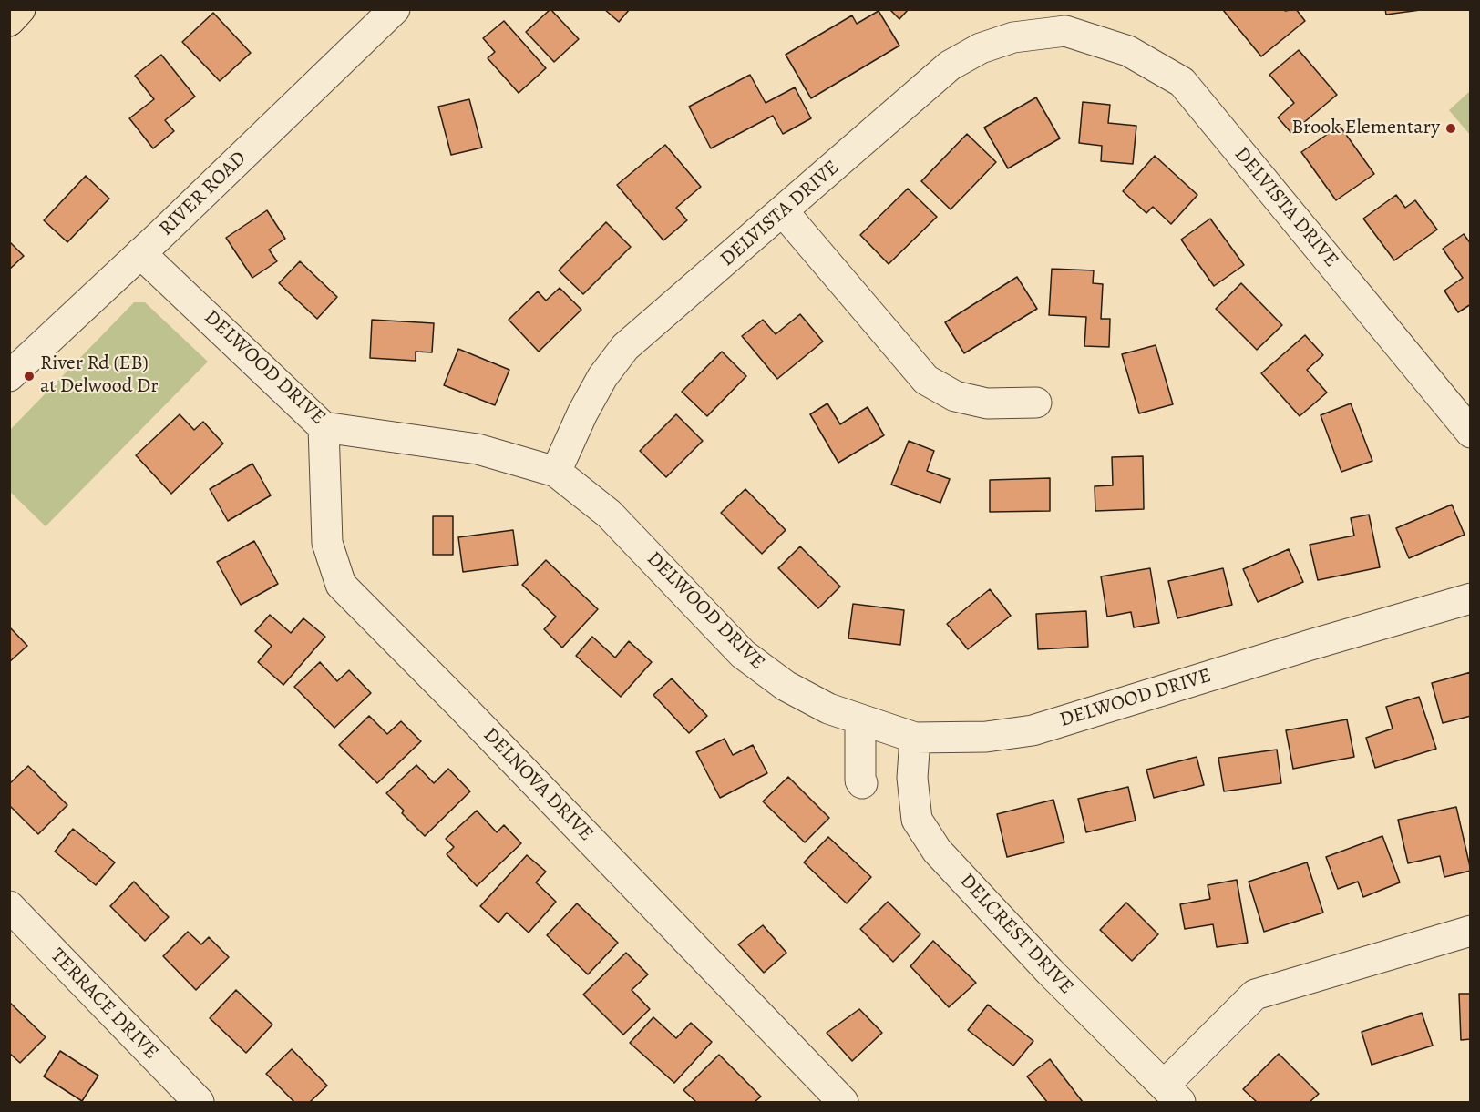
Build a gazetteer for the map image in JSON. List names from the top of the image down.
{
  "streets": {
    "street": [
      "RIVER ROAD",
      "DELVISTA DRIVE",
      "DELWOOD DRIVE",
      "DELNOVA DRIVE",
      "DELCREST DRIVE",
      "TERRACE DRIVE"
    ]
  },
  "crossings": [
    ["RIVER ROAD", "DELWOOD DRIVE"],
    ["DELVISTA DRIVE", "DELWOOD DRIVE"],
    ["DELWOOD DRIVE", "DELNOVA DRIVE"],
    ["DELWOOD DRIVE", "DELCREST DRIVE"]
  ],
  "places": ["Brook Elementary", "River Rd (EB) at Delwood Dr"]
}
